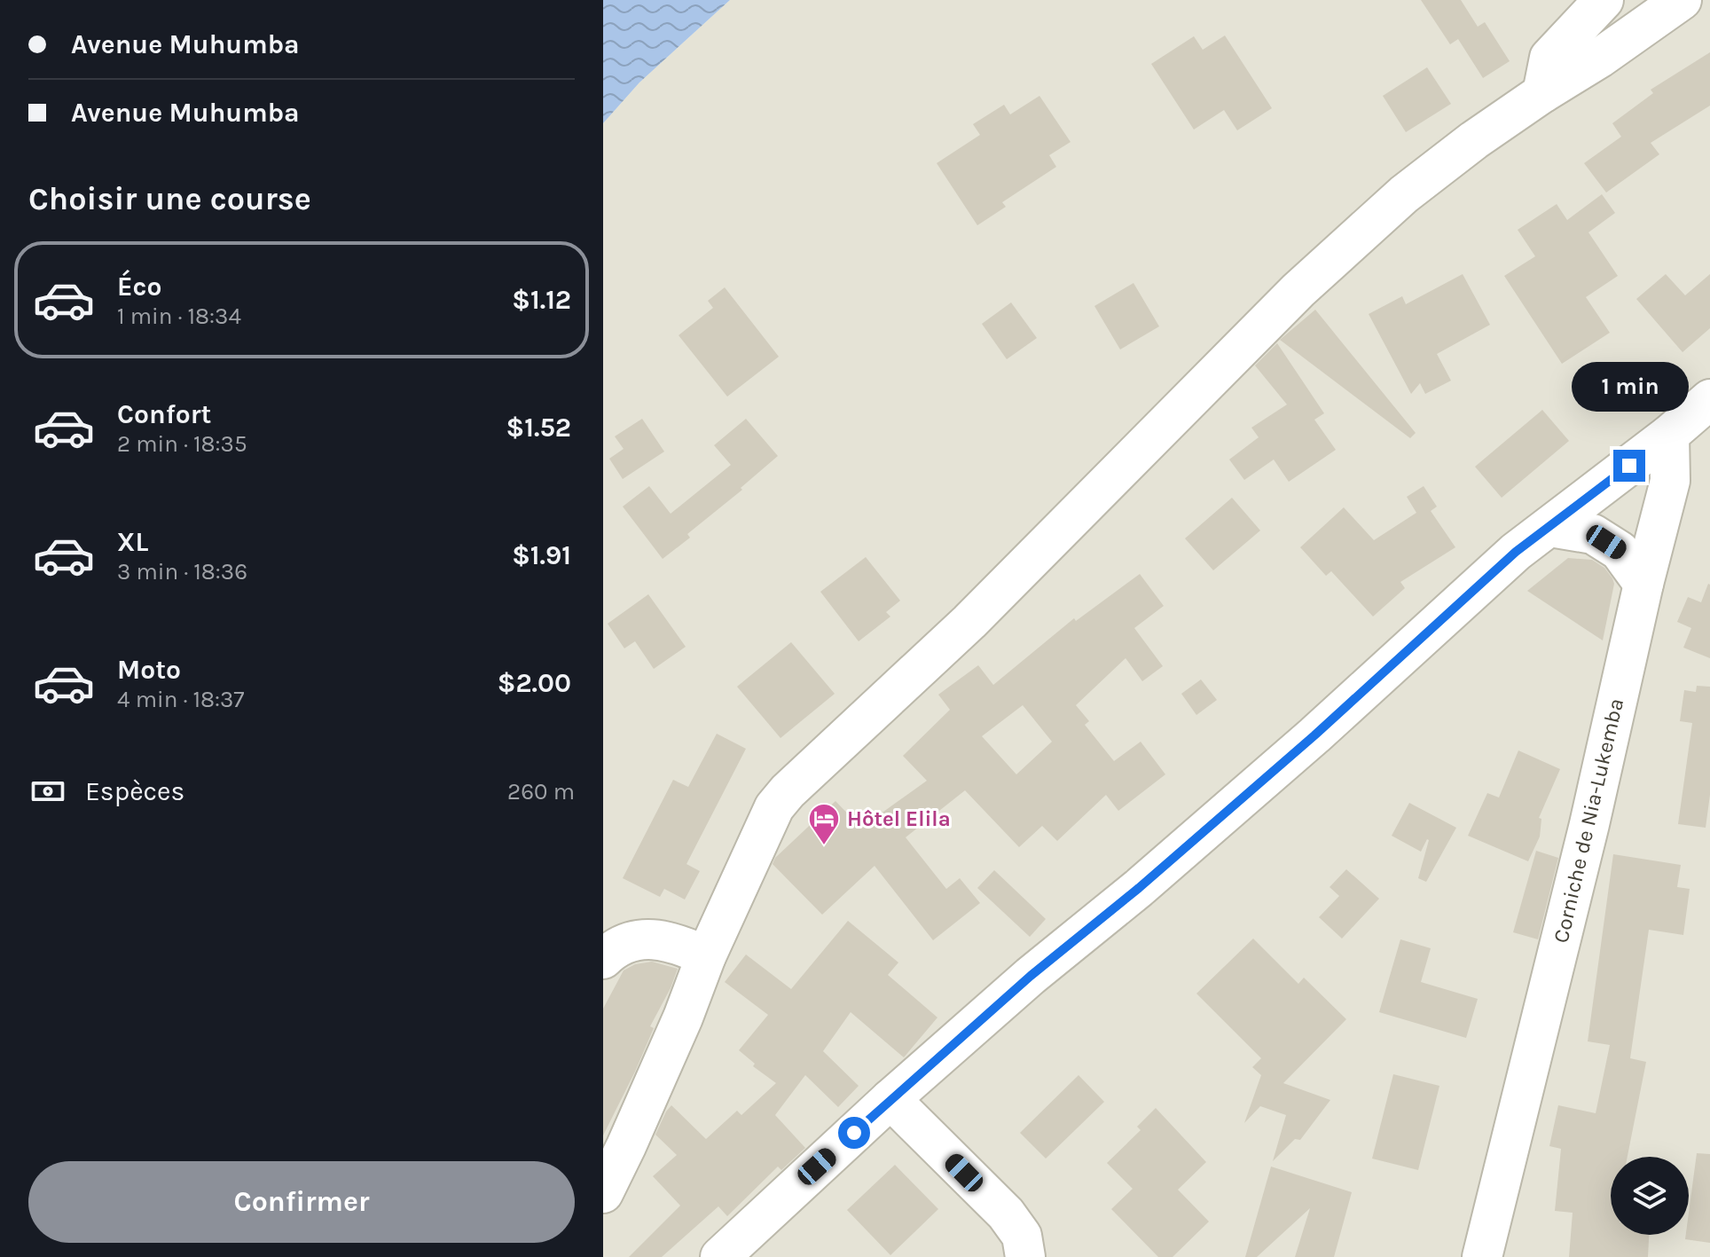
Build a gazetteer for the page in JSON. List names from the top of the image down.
{
  "streets": {
    "street": ["Corniche de Nia-Lukemba"]
  },
  "places": {
    "hotel": ["Hôtel Elila"]
  },
  "page": {
    "banner": ["Avenue Muhumba", "Avenue Muhumba"],
    "heading": "Choisir une course",
    "list": [
      {
        "name": "Éco",
        "note": "1 min · 18:34",
        "value": "$1.12"
      },
      {
        "name": "Confort",
        "note": "2 min · 18:35",
        "value": "$1.52"
      },
      {
        "name": "XL",
        "note": "3 min · 18:36",
        "value": "$1.91"
      },
      {
        "name": "Moto",
        "note": "4 min · 18:37",
        "value": "$2.00"
      }
    ],
    "bubble": "1 min",
    "pay": ["Espèces", "260 m"],
    "buttons": "Confirmer"
  }
}
